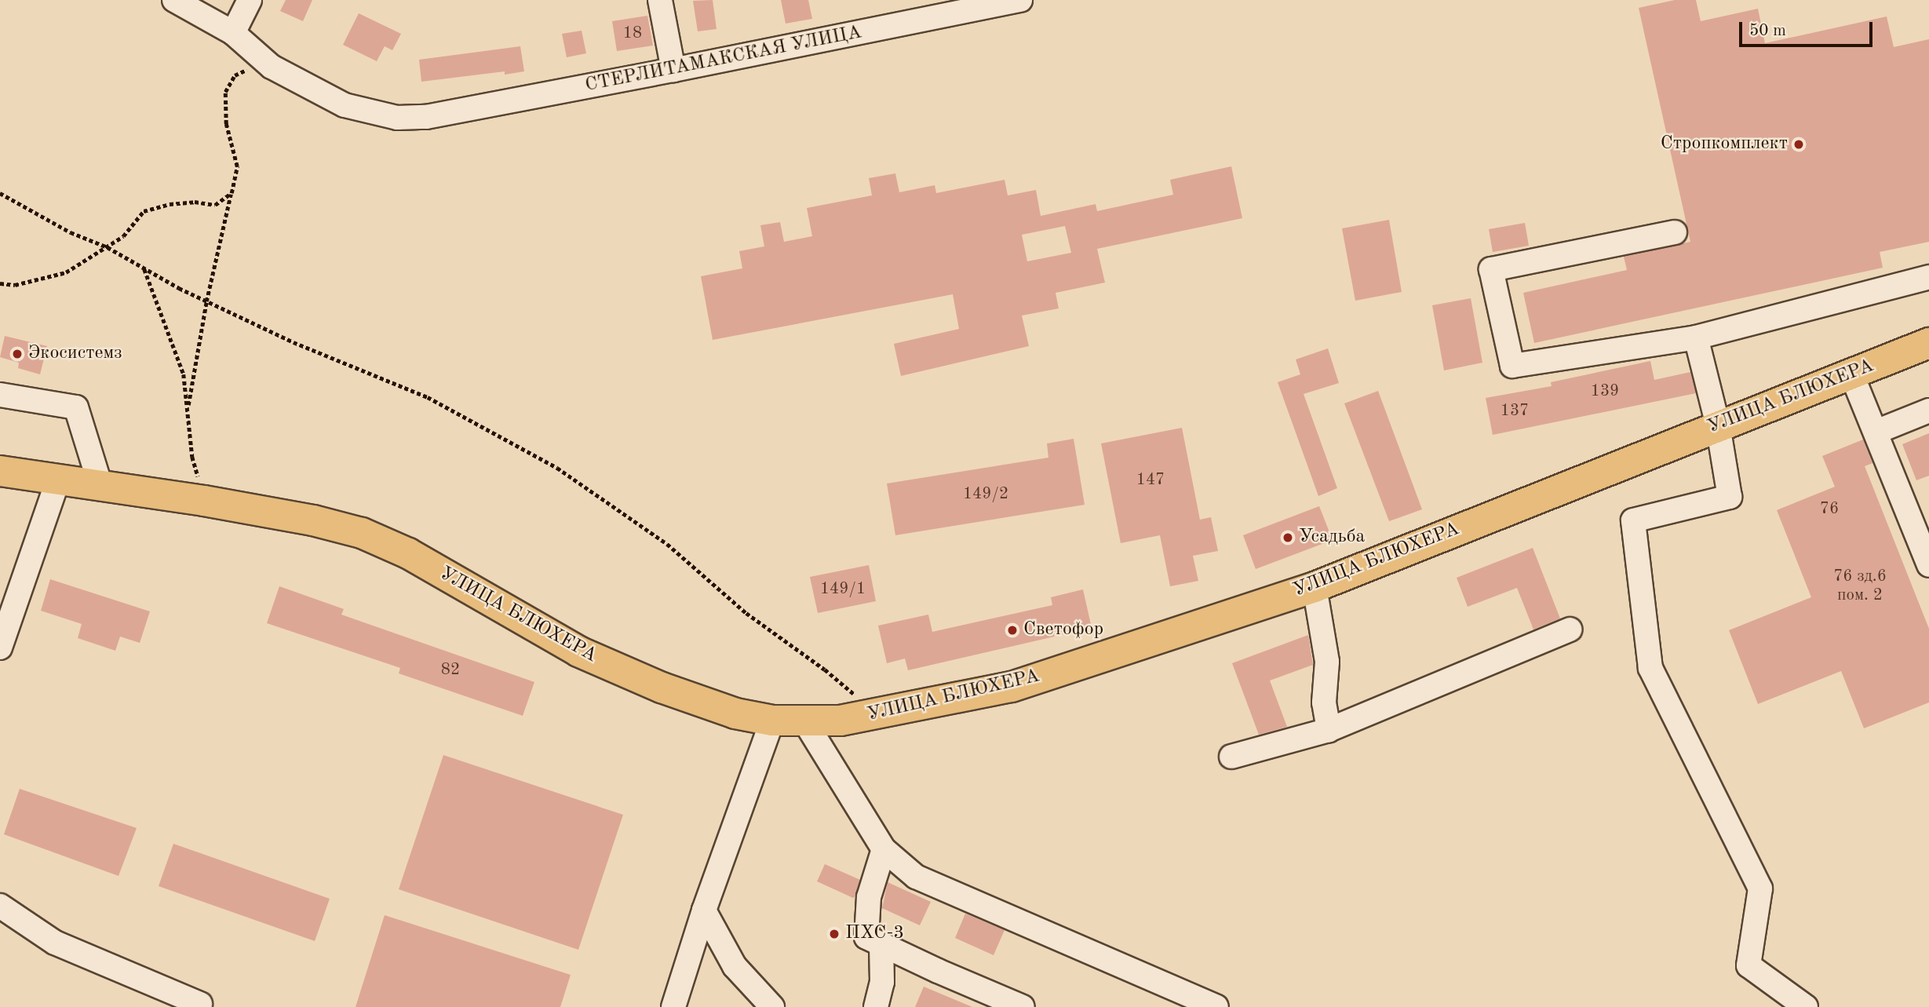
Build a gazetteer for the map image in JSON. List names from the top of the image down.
{
  "streets": {
    "main road": ["УЛИЦА БЛЮХЕРА"],
    "street": ["СТЕРЛИТАМАКСКАЯ УЛИЦА"]
  },
  "places": [
    "Стропкомплект",
    "Экосистемз",
    "Усадьба",
    "Светофор",
    "ПХС-3"
  ],
  "house_numbers": [
    "18",
    "139",
    "137",
    "147",
    "149/2",
    "76",
    "76 зд.6 пом. 2",
    "149/1",
    "82"
  ],
  "scale_bar": "50 m"
}
